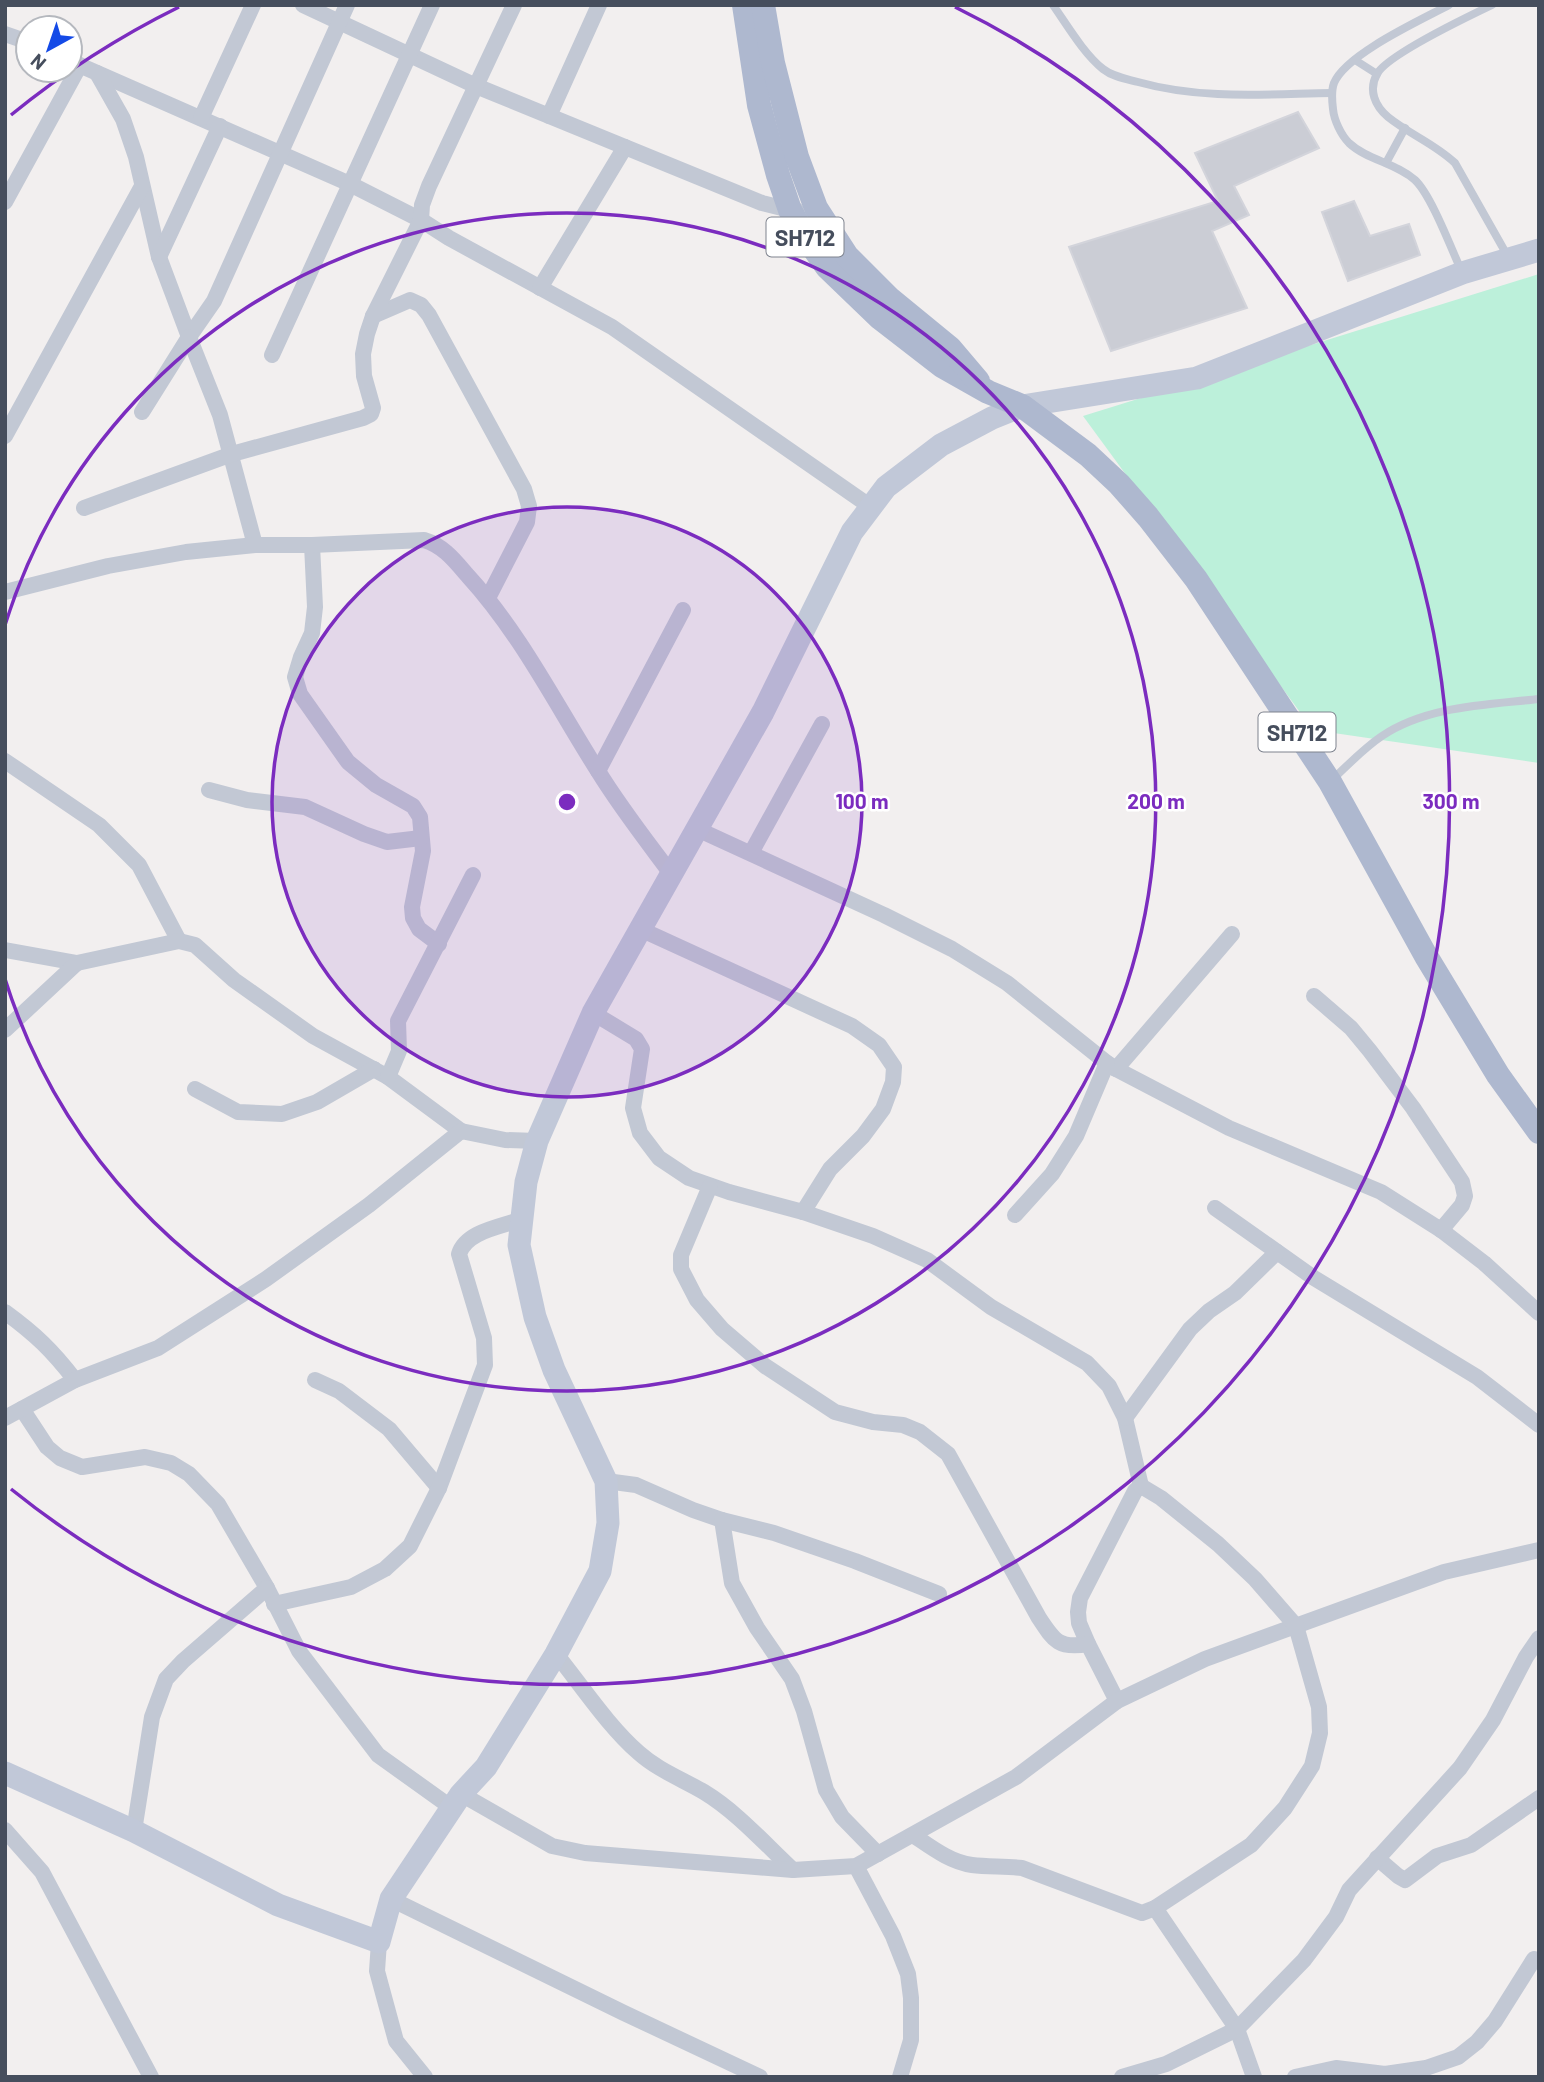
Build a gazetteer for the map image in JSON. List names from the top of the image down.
{
  "streets": {
    "main road": ["SH712"]
  },
  "north": "bottom left",
  "rings": ["100 m", "200 m", "300 m"]
}
